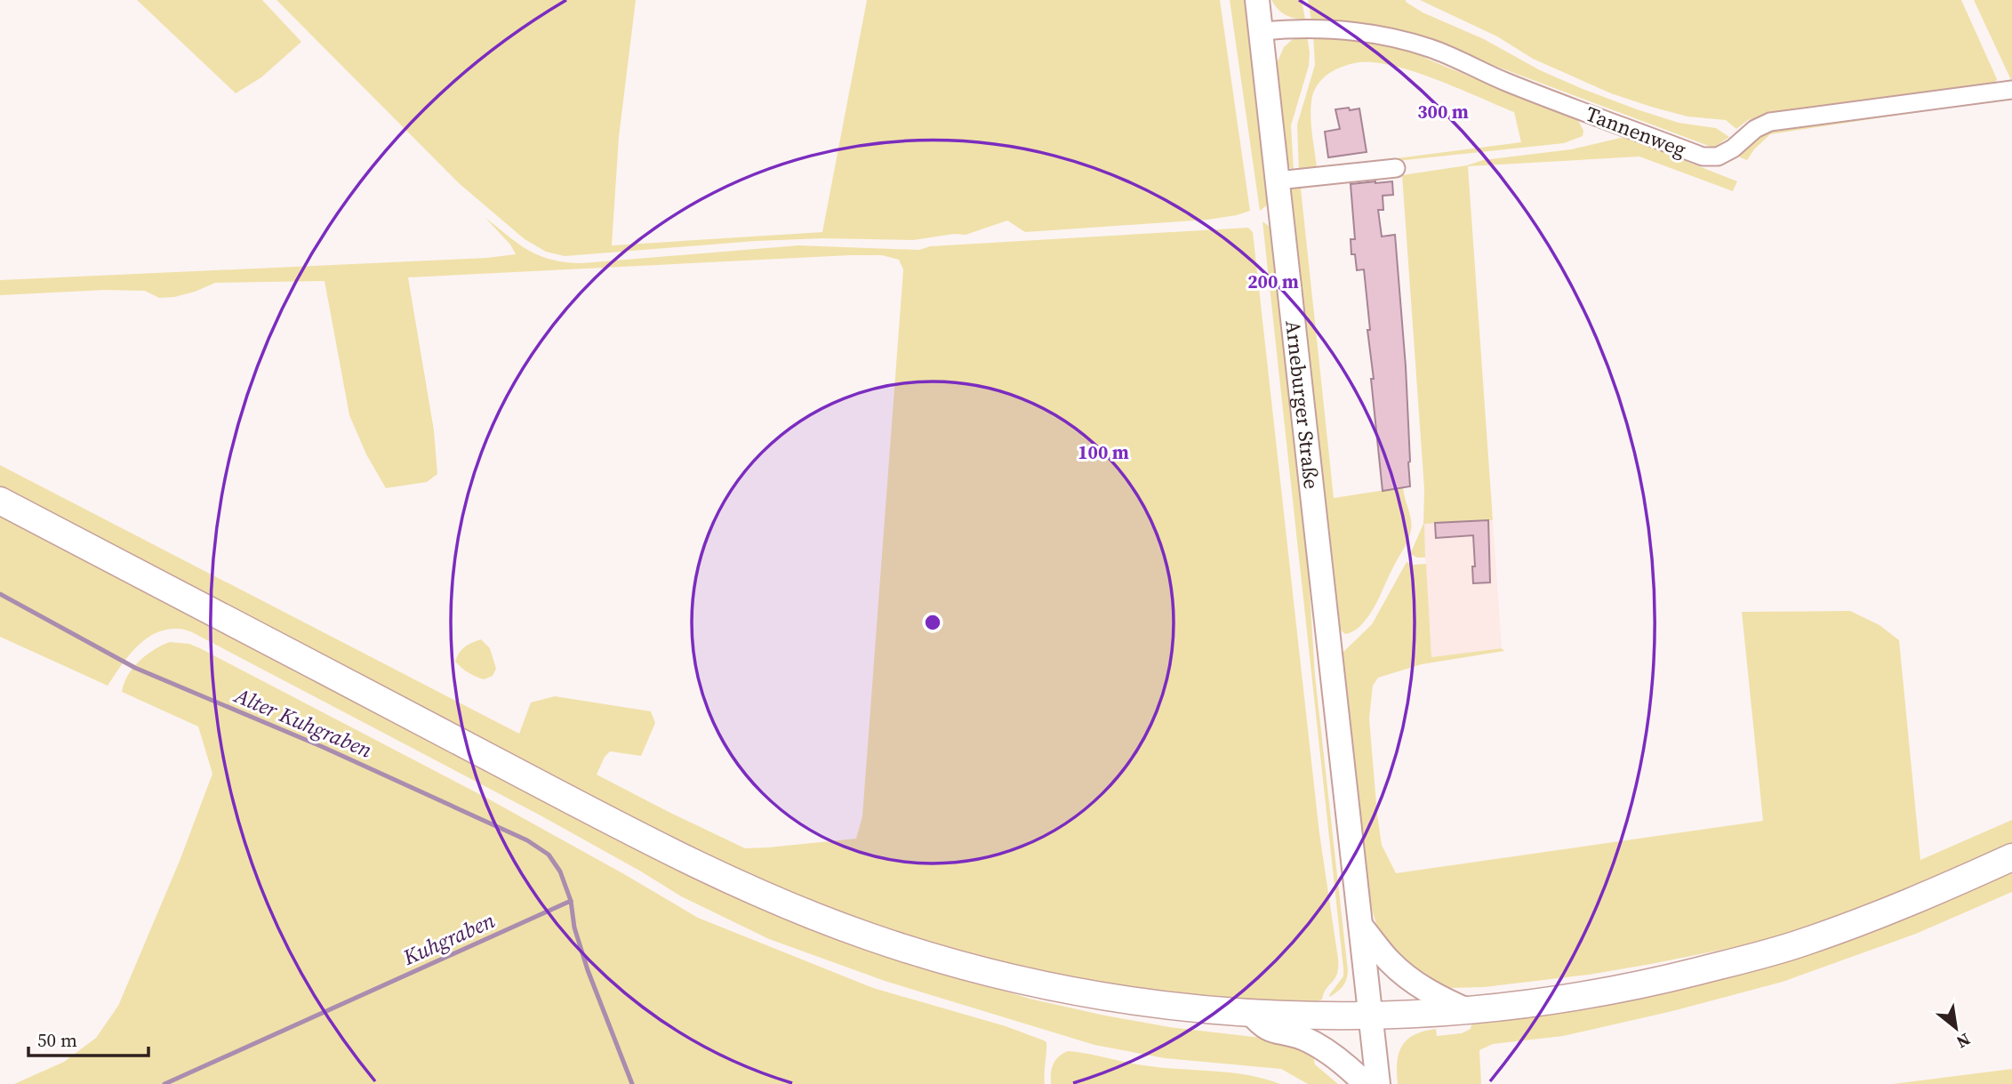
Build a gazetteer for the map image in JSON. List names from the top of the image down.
{
  "streets": {
    "main road": ["Arneburger Straße"],
    "street": ["Tannenweg"]
  },
  "crossings": [
    ["Tannenweg", "Arneburger Straße"]
  ],
  "water": ["Alter Kuhgraben", "Kuhgraben"],
  "scale_bar": "50 m",
  "north": "bottom right",
  "rings": ["300 m", "200 m", "100 m"]
}
